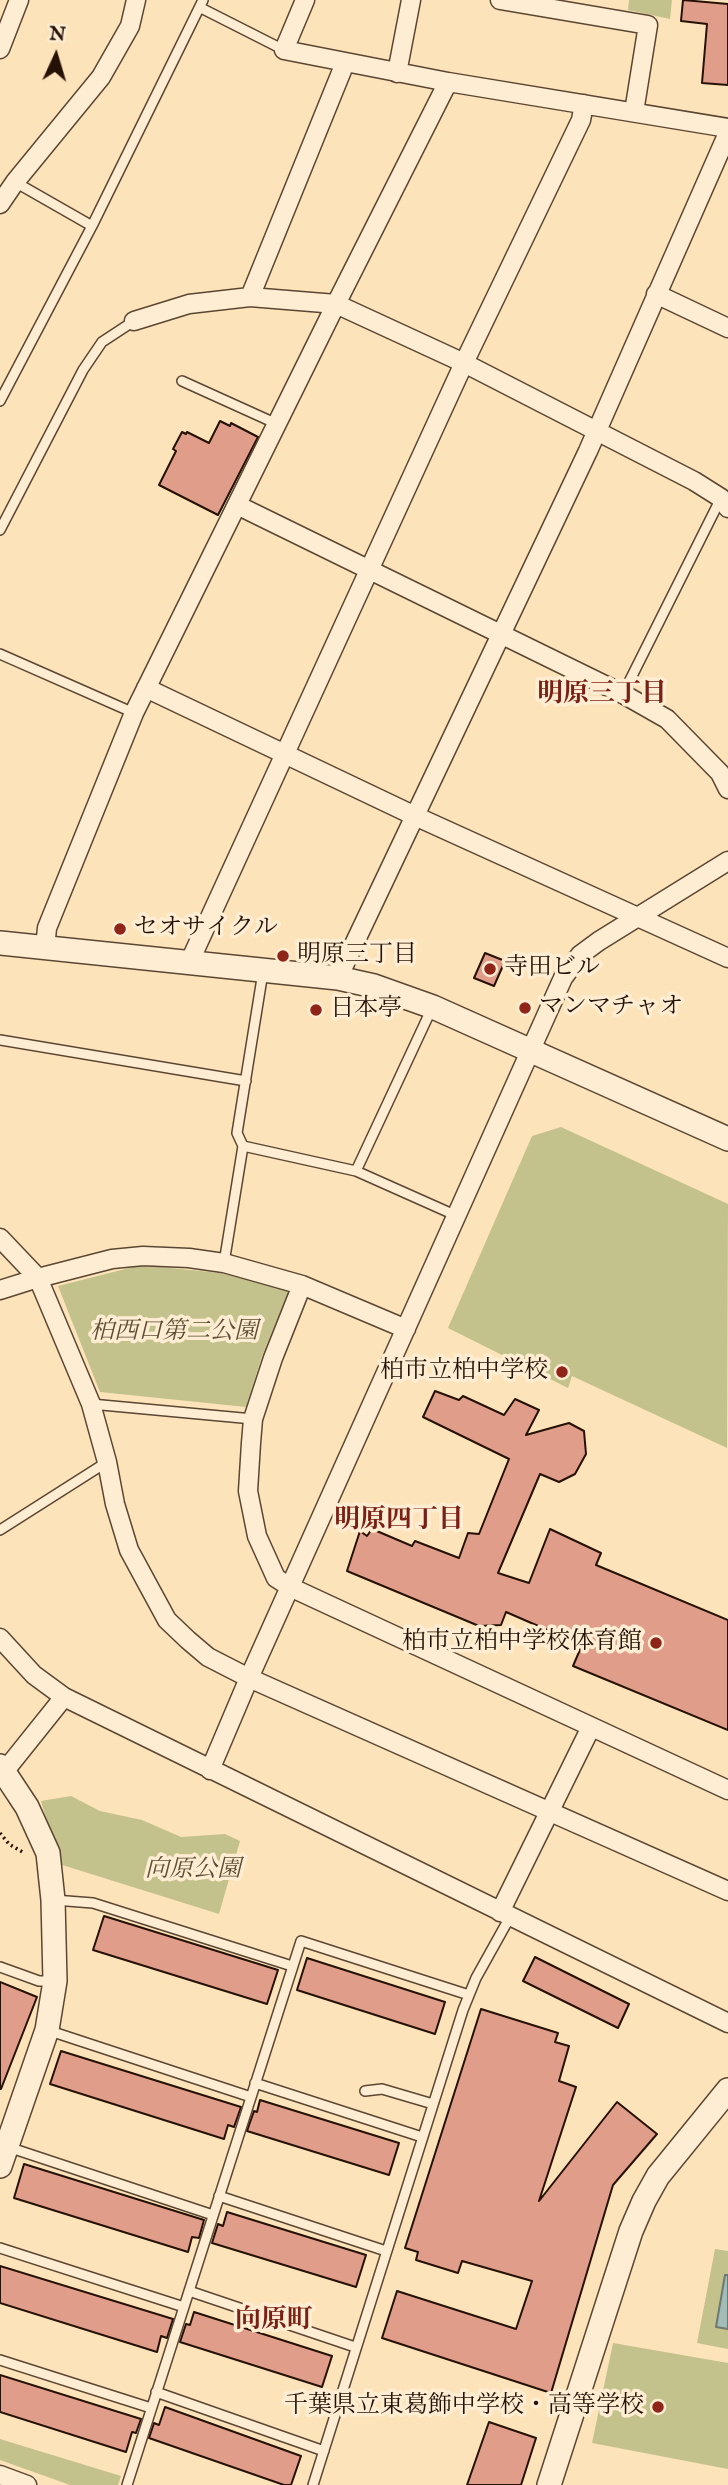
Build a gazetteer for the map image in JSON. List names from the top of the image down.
{
  "districts": ["明原三丁目", "明原四丁目", "向原町"],
  "parks": ["柏西口第二公園", "向原公園"],
  "places": [
    "セオサイクル",
    "明原三丁目",
    "寺田ビル",
    "マンマチャオ",
    "日本亭",
    "柏市立柏中学校",
    "柏市立柏中学校体育館",
    "千葉県立東葛飾中学校・高等学校"
  ],
  "north": "top"
}
